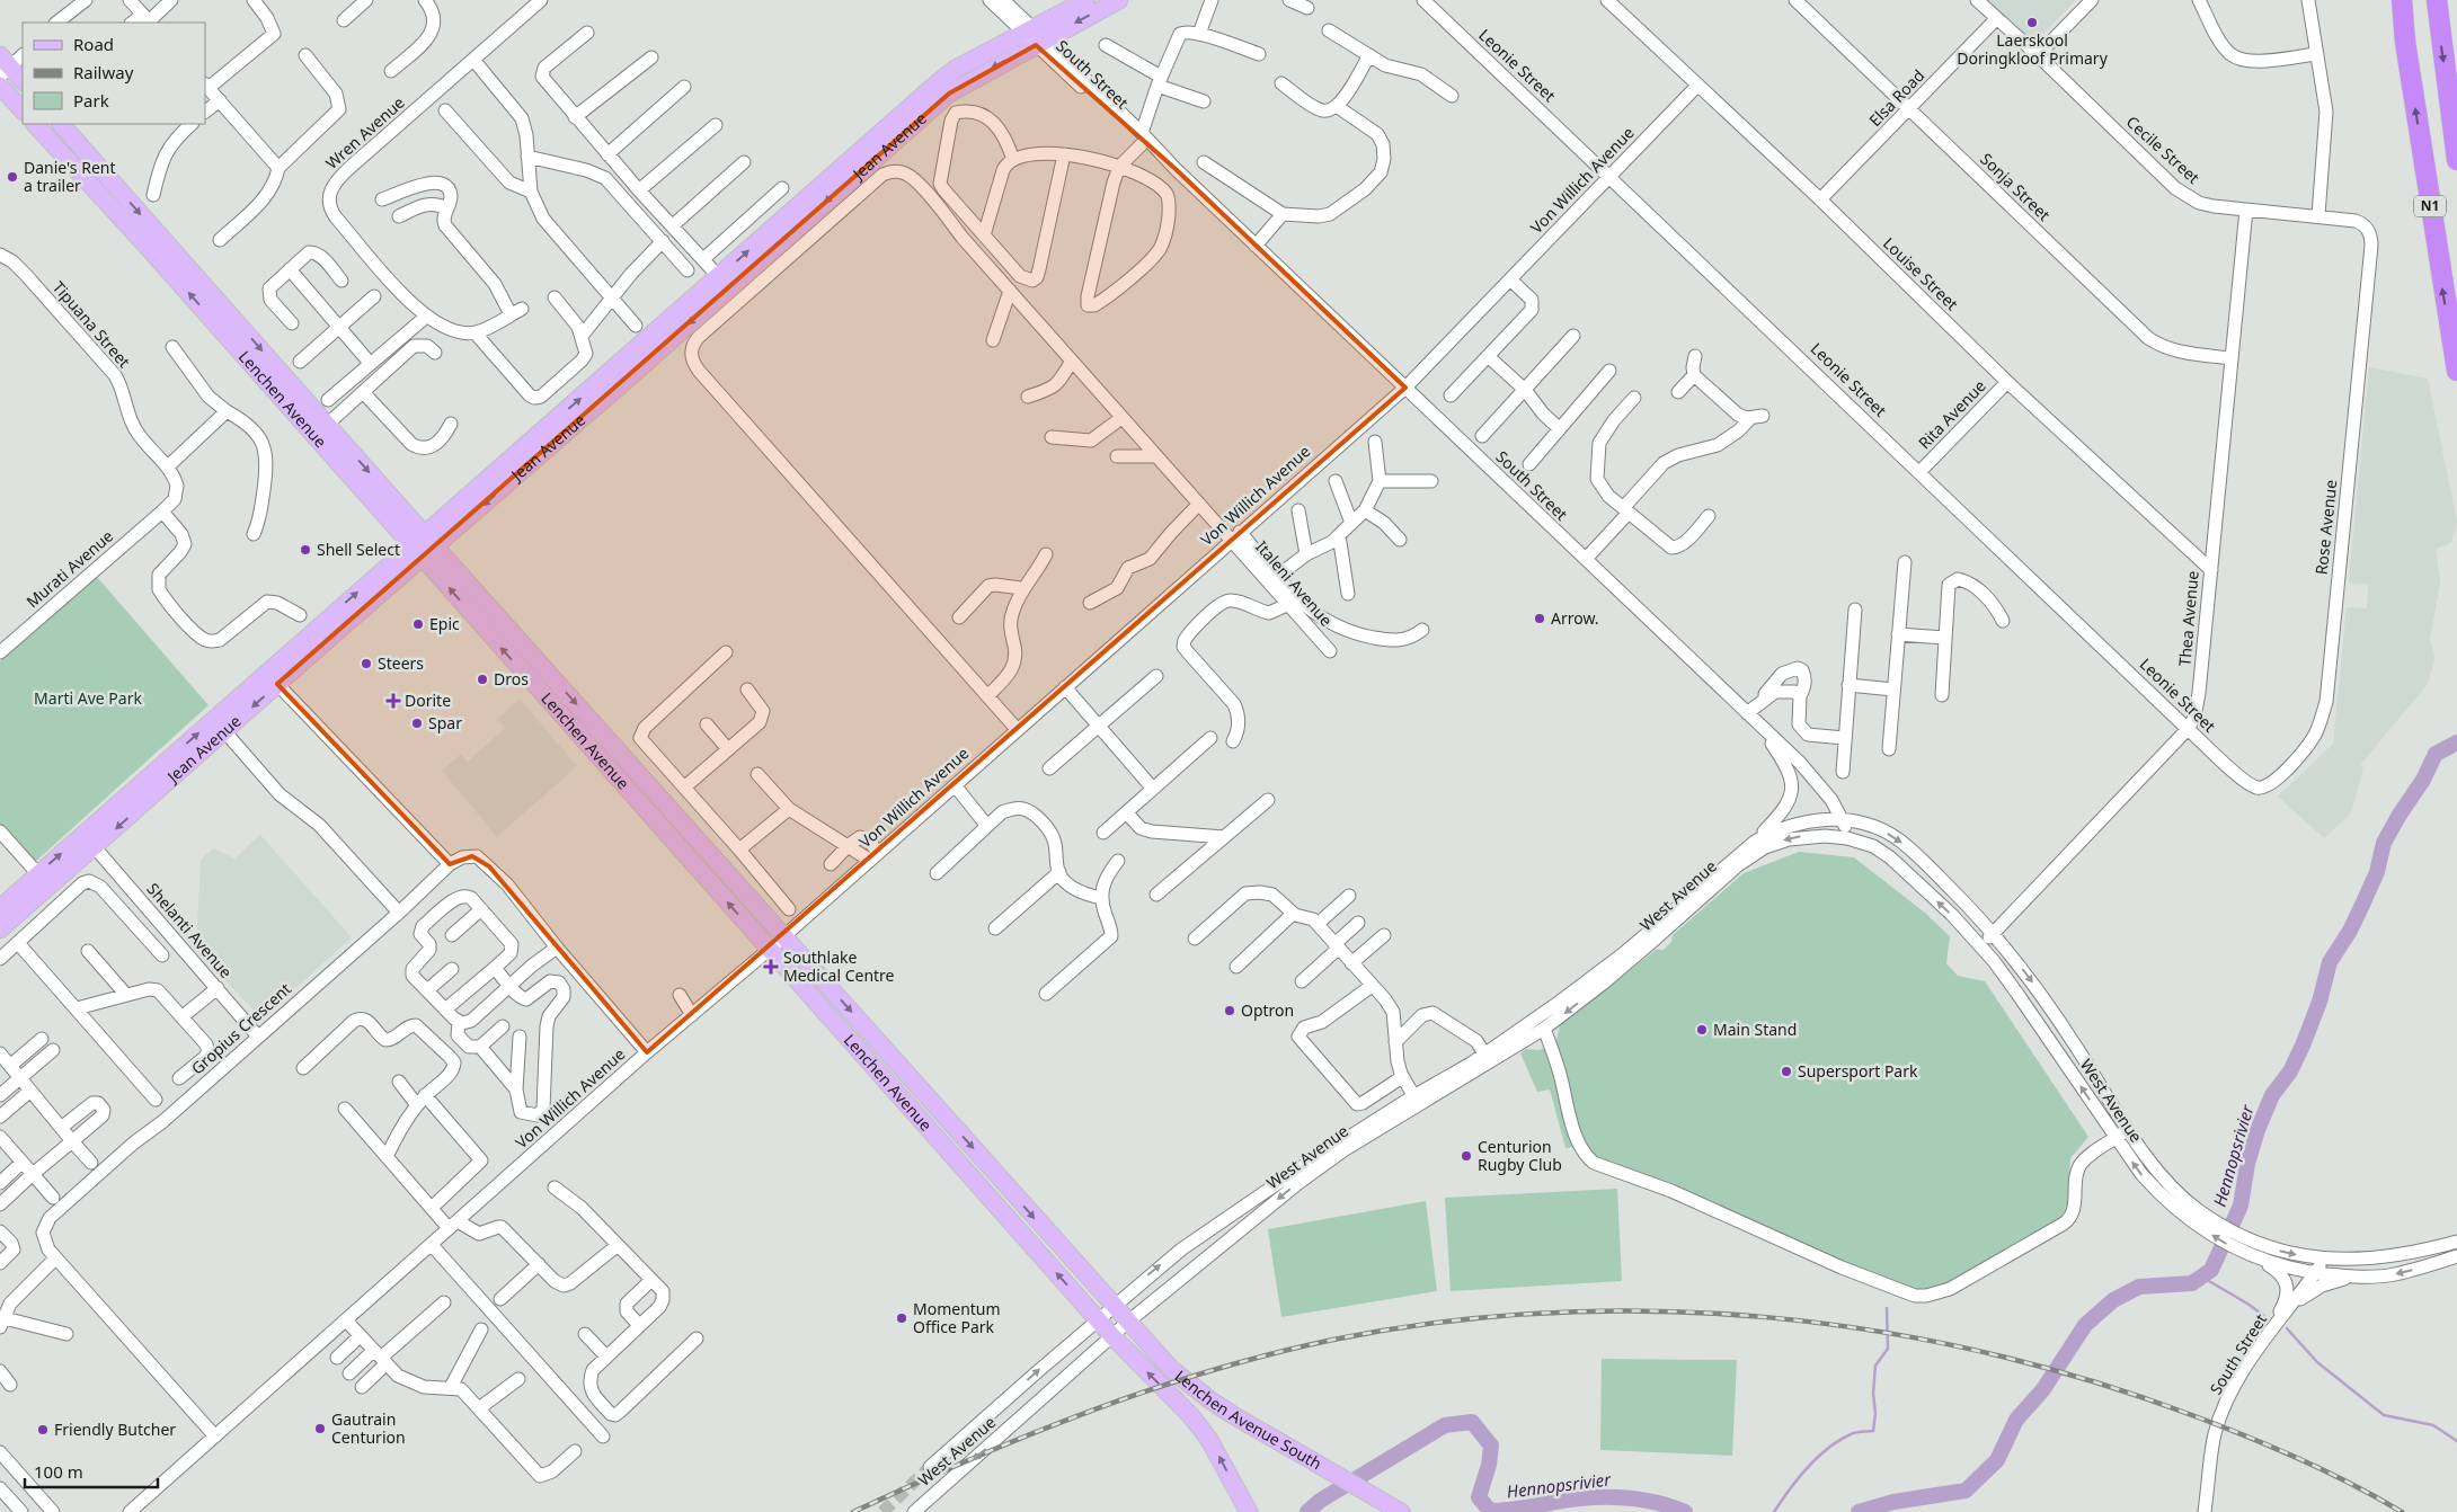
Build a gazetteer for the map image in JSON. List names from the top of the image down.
{
  "streets": {
    "highway": ["N1"],
    "main road": ["Jean Avenue", "Lenchen Avenue", "Lenchen Avenue South"],
    "street": [
      "Leonie Street",
      "South Street",
      "Elsa Road",
      "Wren Avenue",
      "Cecile Street",
      "Von Willich Avenue",
      "Sonja Street",
      "Louise Street",
      "Tipuana Street",
      "Rita Avenue",
      "Rose Avenue",
      "Murati Avenue",
      "Italeni Avenue",
      "Thea Avenue",
      "West Avenue",
      "Shelanti Avenue",
      "Gropius Crescent"
    ]
  },
  "crossings": [
    ["Leonie Street", "Von Willich Avenue"],
    ["Leonie Street", "Rita Avenue"],
    ["Leonie Street", "Rose Avenue"],
    ["Leonie Street", "Thea Avenue"],
    ["South Street", "Jean Avenue"],
    ["South Street", "Von Willich Avenue"],
    ["South Street", "West Avenue"],
    ["Elsa Road", "Cecile Street"],
    ["Elsa Road", "Sonja Street"],
    ["Elsa Road", "Louise Street"],
    ["Jean Avenue", "Lenchen Avenue"],
    ["Jean Avenue", "Shelanti Avenue"],
    ["Cecile Street", "Rose Avenue"],
    ["Cecile Street", "Thea Avenue"],
    ["Von Willich Avenue", "Louise Street"],
    ["Von Willich Avenue", "Lenchen Avenue"],
    ["Von Willich Avenue", "Italeni Avenue"],
    ["Von Willich Avenue", "Gropius Crescent"],
    ["Sonja Street", "Thea Avenue"],
    ["Louise Street", "Rita Avenue"],
    ["Louise Street", "Thea Avenue"],
    ["Tipuana Street", "Murati Avenue"],
    ["Lenchen Avenue", "West Avenue"],
    ["Lenchen Avenue", "Lenchen Avenue South"],
    ["Thea Avenue", "West Avenue"],
    ["West Avenue", "Lenchen Avenue South"],
    ["Shelanti Avenue", "Gropius Crescent"]
  ],
  "water": ["Hennopsrivier"],
  "parks": ["Marti Ave Park"],
  "places": {
    "other": [
      "Laerskool Doringkloof Primary",
      "Danie's Rent a trailer",
      "Shell Select",
      "Arrow.",
      "Epic",
      "Steers",
      "Dros",
      "Spar",
      "Optron",
      "Main Stand",
      "Supersport Park",
      "Centurion Rugby Club",
      "Momentum Office Park",
      "Gautrain Centurion",
      "Friendly Butcher"
    ],
    "health": ["Dorite", "Southlake Medical Centre"]
  },
  "legend": ["Road", "Railway", "Park"],
  "scale_bar": "100 m"
}
